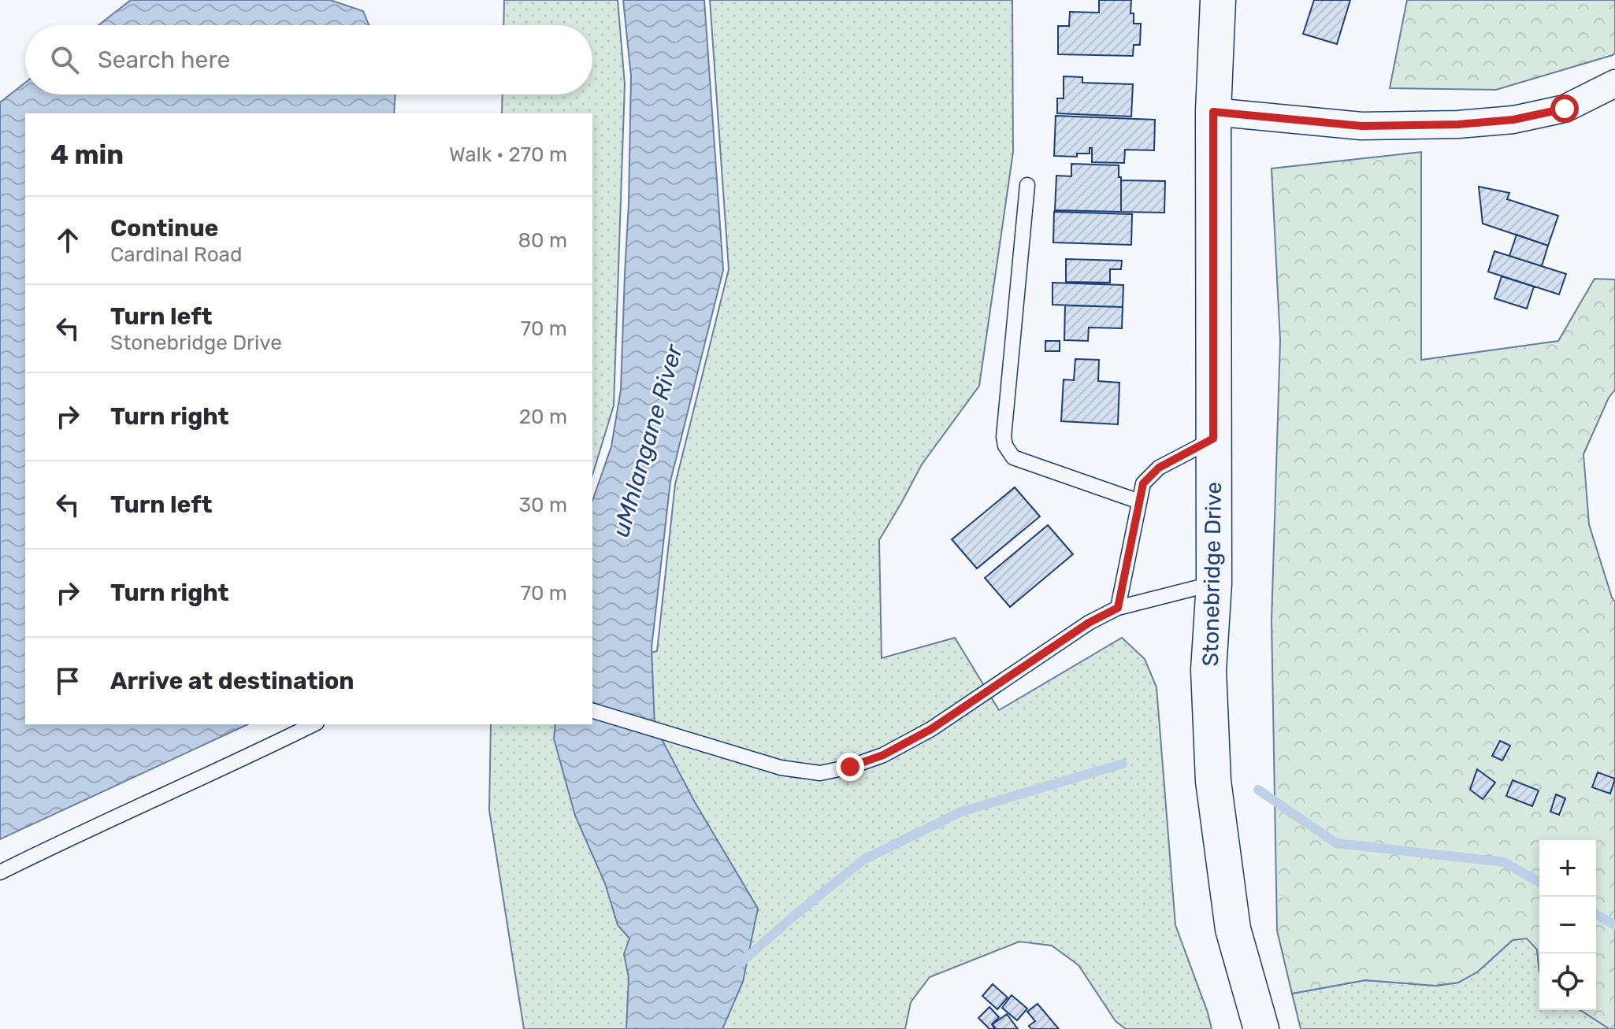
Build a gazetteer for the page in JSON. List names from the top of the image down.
{
  "streets": {
    "street": ["Stonebridge Drive"]
  },
  "water": ["uMhlangane River"],
  "page": {
    "search": "Search here",
    "heading": ["4 min", "Walk · 270 m"],
    "list": [
      ["Continue", "Cardinal Road", "80 m"],
      ["Turn left", "Stonebridge Drive", "70 m"],
      ["Turn right", "20 m"],
      ["Turn left", "30 m"],
      ["Turn right", "70 m"],
      "Arrive at destination"
    ],
    "map_buttons": ["+", "−"]
  }
}
